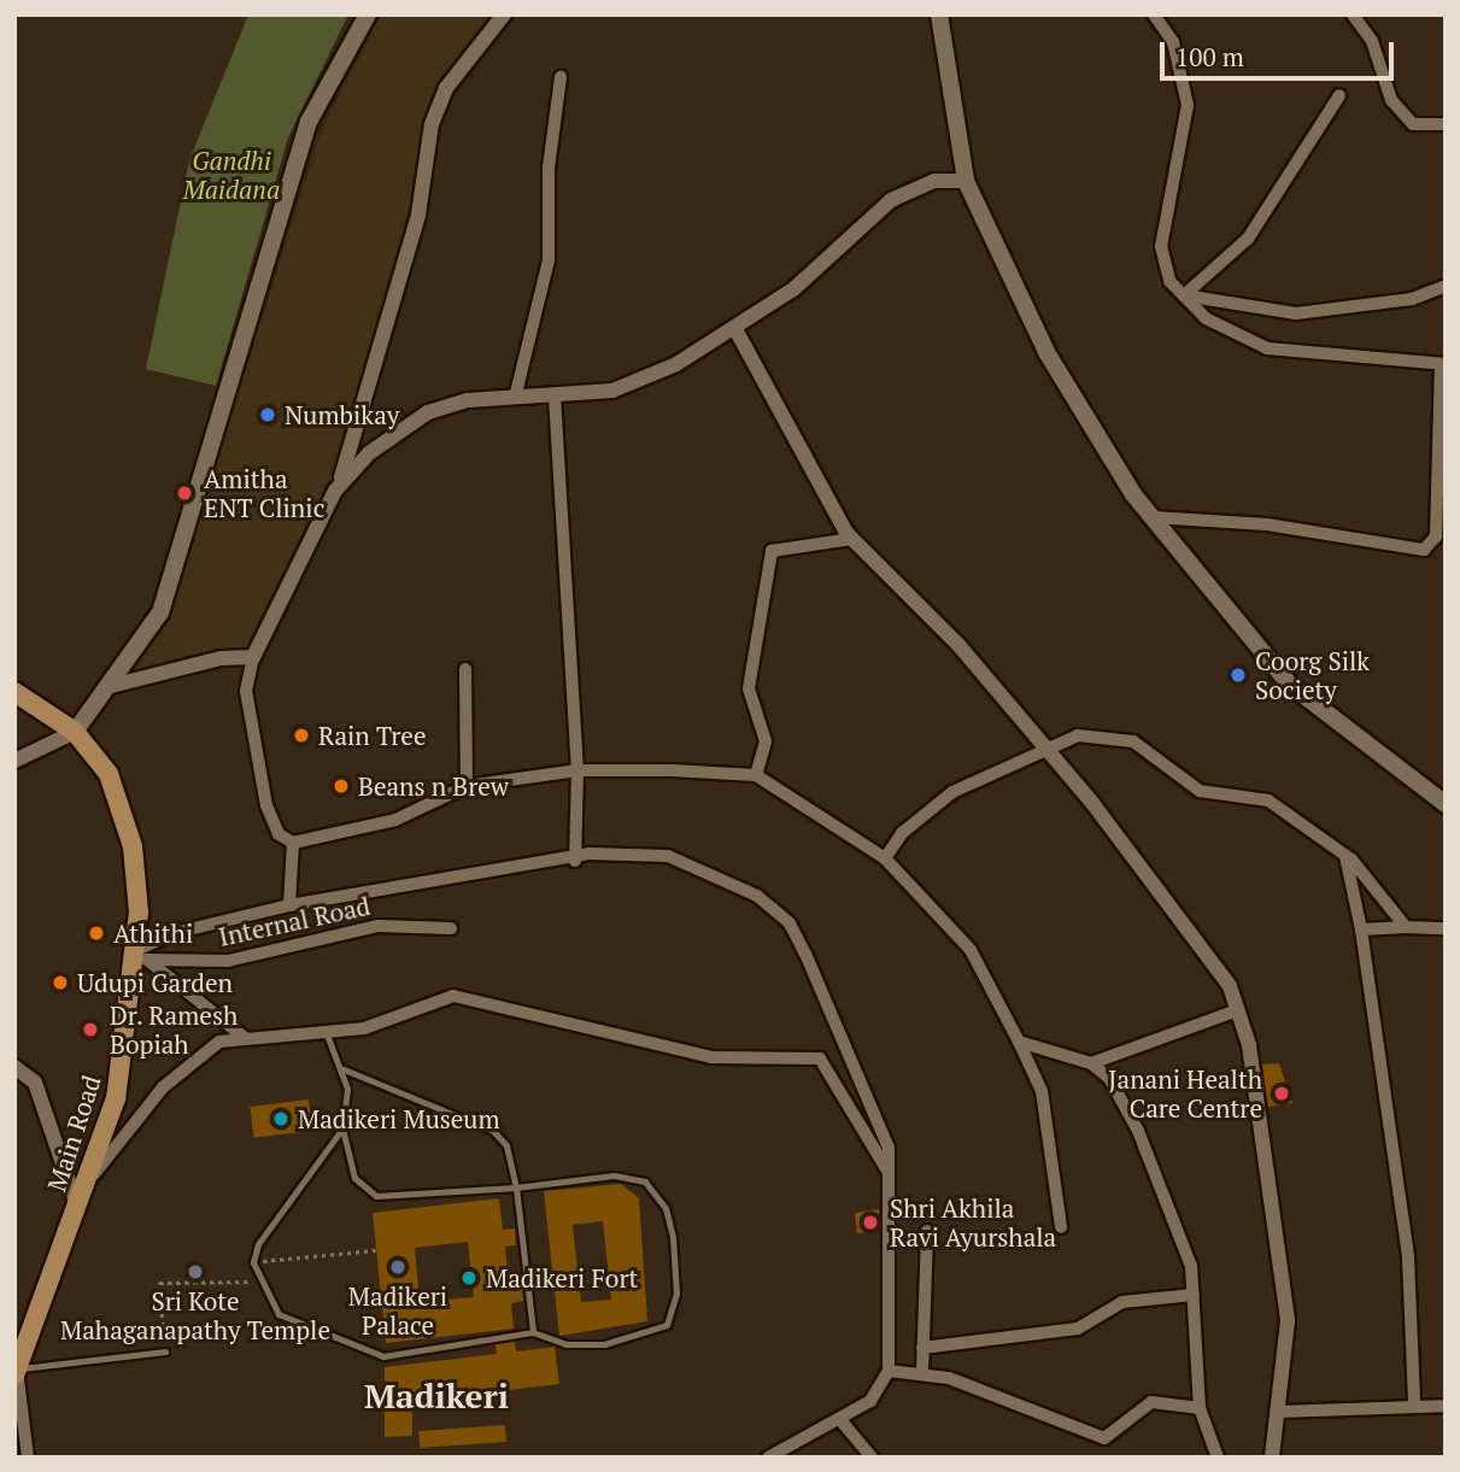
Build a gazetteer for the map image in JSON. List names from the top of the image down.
{
  "streets": {
    "main road": ["Main Road"],
    "street": ["Internal Road"]
  },
  "crossings": [
    ["Internal Road", "Main Road"]
  ],
  "districts": ["Madikeri"],
  "parks": ["Gandhi Maidana"],
  "places": [
    "Numbikay",
    "Amitha ENT Clinic",
    "Coorg Silk Society",
    "Rain Tree",
    "Beans n Brew",
    "Athithi",
    "Udupi Garden",
    "Dr. Ramesh Bopiah",
    "Janani Health Care Centre",
    "Madikeri Museum",
    "Shri Akhila Ravi Ayurshala",
    "Madikeri Palace",
    "Sri Kote Mahaganapathy Temple",
    "Madikeri Fort"
  ],
  "scale_bar": "100 m"
}
